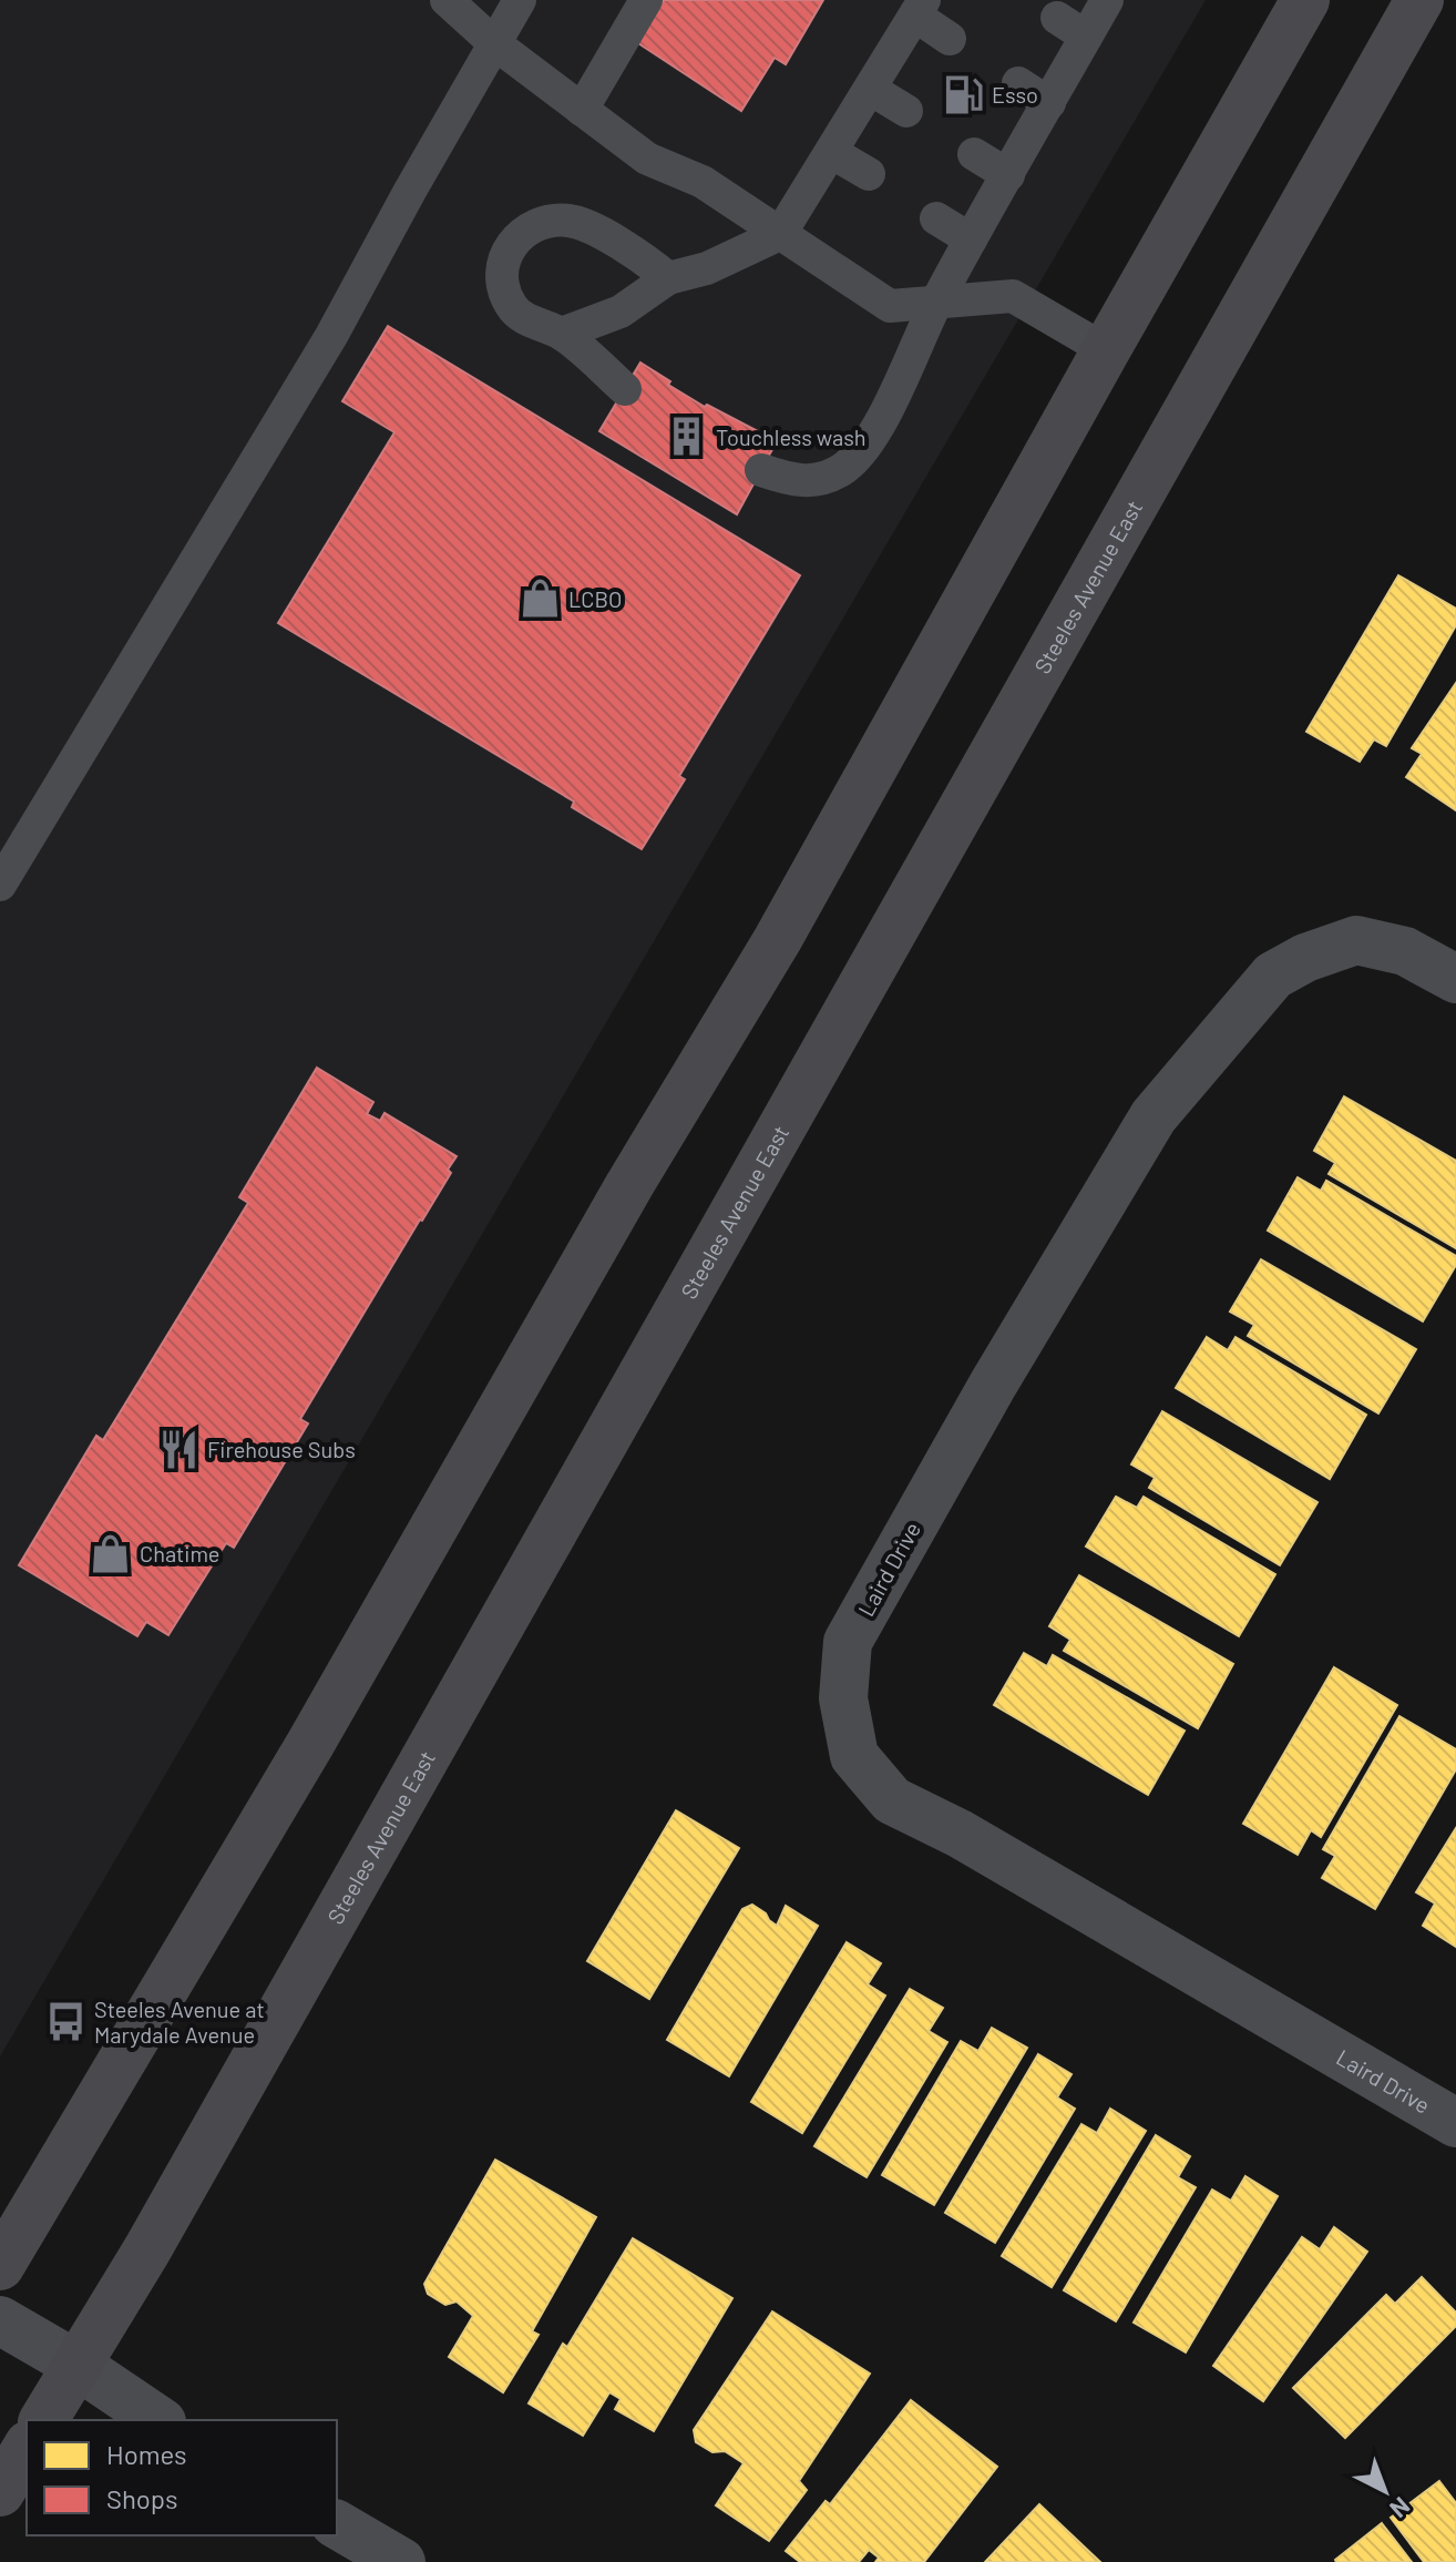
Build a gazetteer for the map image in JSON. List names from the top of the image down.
{
  "streets": {
    "main road": ["Steeles Avenue East"],
    "street": ["Laird Drive"]
  },
  "places": {
    "fuel station": ["Esso"],
    "building": ["Touchless wash"],
    "shop": ["LCBO", "Chatime"],
    "restaurant": ["Firehouse Subs"],
    "bus stop": ["Steeles Avenue at Marydale Avenue"]
  },
  "legend": ["Homes", "Shops"],
  "north": "bottom right"
}
